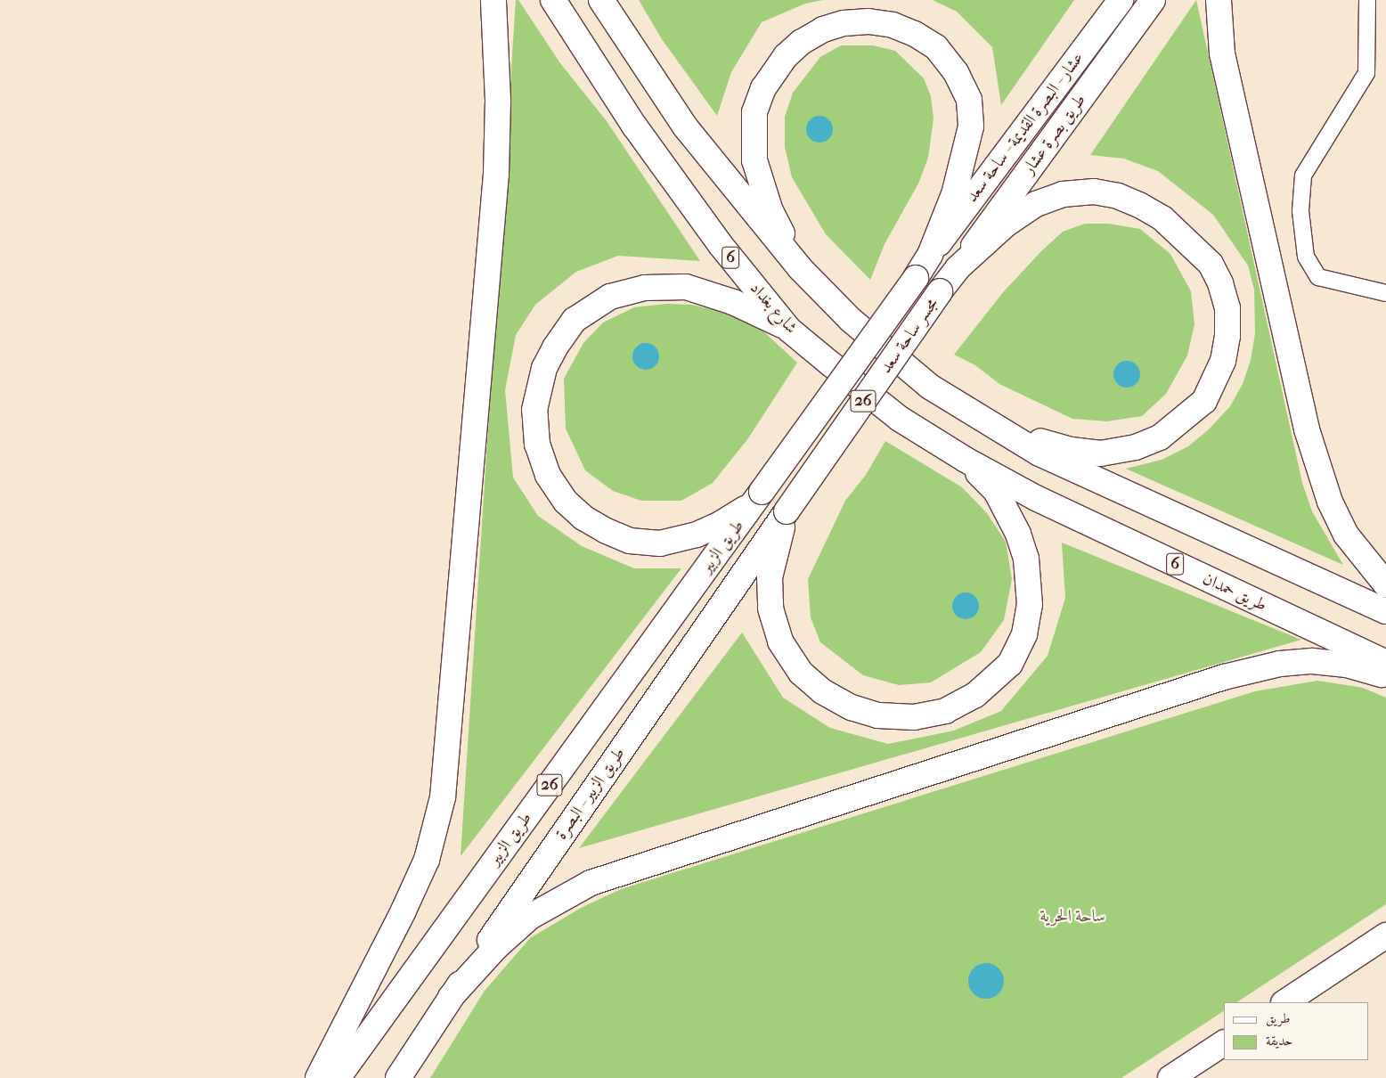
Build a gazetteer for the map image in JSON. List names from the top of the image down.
{
  "streets": {
    "main road": [
      "عشار - البصرة القديمة - ساحة سعد",
      "طريق بصرة عشار",
      "6",
      "شارع بغداد",
      "مجسر ساحة سعد",
      "26",
      "طريق الزبير",
      "طريق حمدان",
      "طريق الزبير - البصرة"
    ]
  },
  "crossings": [
    ["عشار - البصرة القديمة - ساحة سعد", "مجسر ساحة سعد"],
    ["طريق بصرة عشار", "مجسر ساحة سعد"],
    ["شارع بغداد", "طريق حمدان"],
    ["مجسر ساحة سعد", "طريق الزبير"],
    ["مجسر ساحة سعد", "طريق الزبير - البصرة"]
  ],
  "parks": ["ساحة الحرية"],
  "legend": ["طريق", "حديقة"]
}
